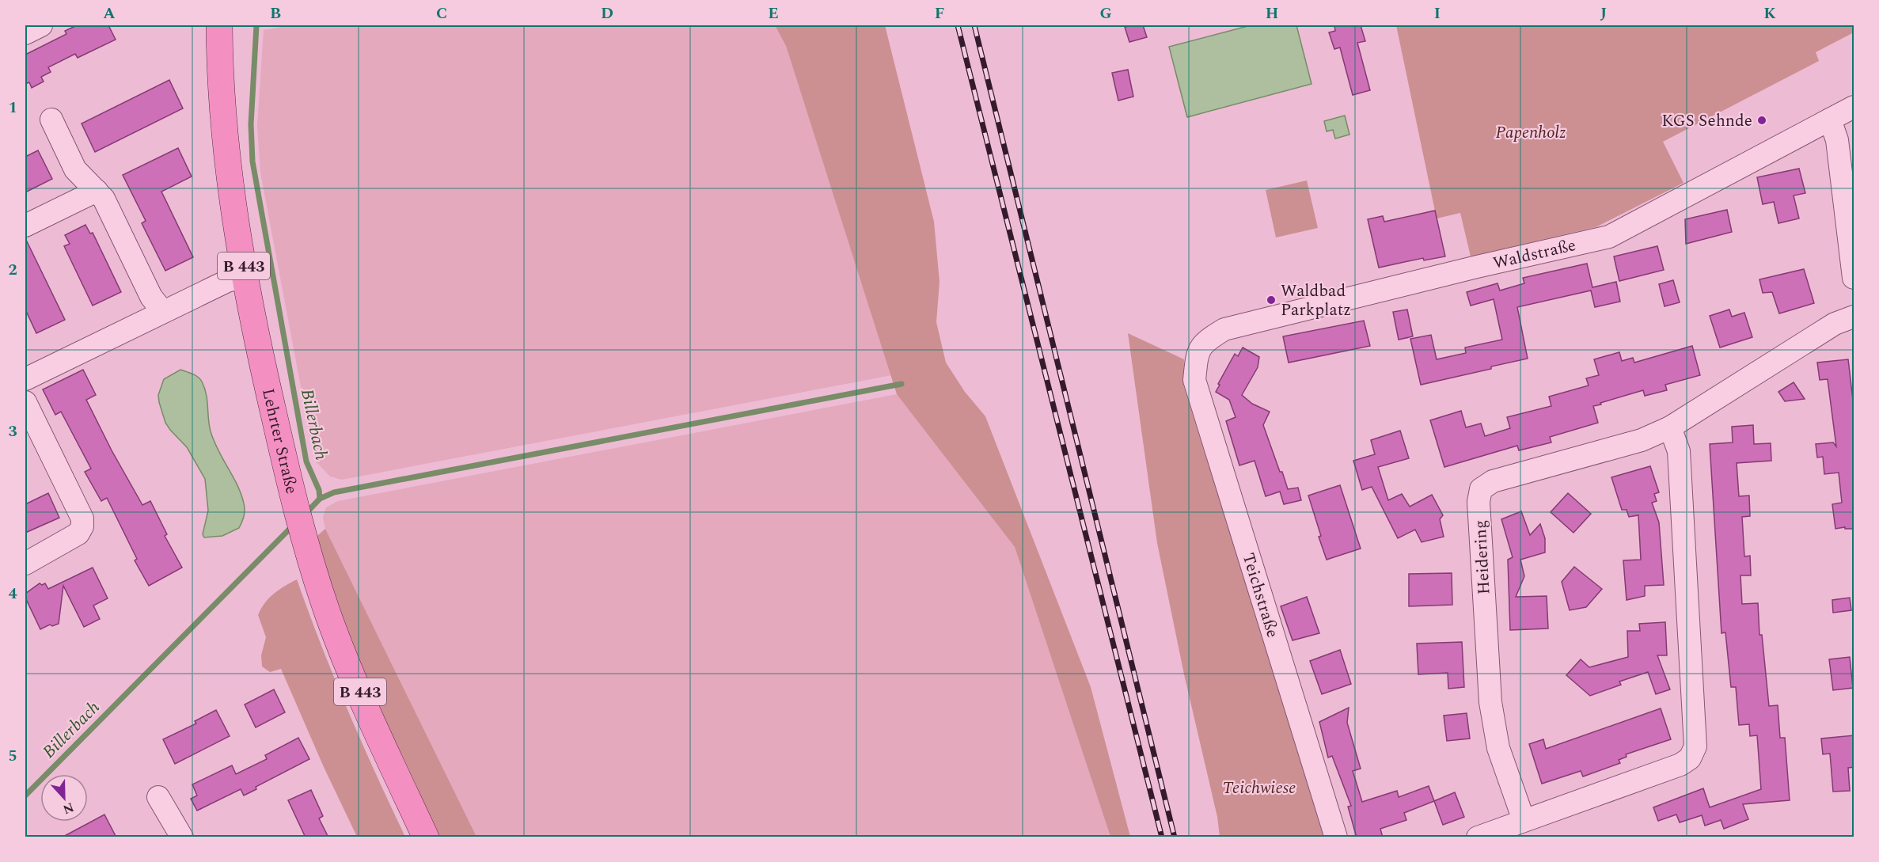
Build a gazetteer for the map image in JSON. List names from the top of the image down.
{
  "streets": {
    "main road": ["B 443", "Lehrter Straße"],
    "street": ["Waldstraße", "Heidering", "Teichstraße"]
  },
  "crossings": [
    ["Waldstraße", "Teichstraße"]
  ],
  "water": ["Billerbach"],
  "parks": ["Papenholz", "Teichwiese"],
  "places": ["KGS Sehnde", "Waldbad Parkplatz"],
  "north": "bottom",
  "grid": {
    "columns": [
      "A",
      "B",
      "C",
      "D",
      "E",
      "F",
      "G",
      "H",
      "I",
      "J",
      "K"
    ],
    "rows": [
      "1",
      "2",
      "3",
      "4",
      "5"
    ]
  }
}
